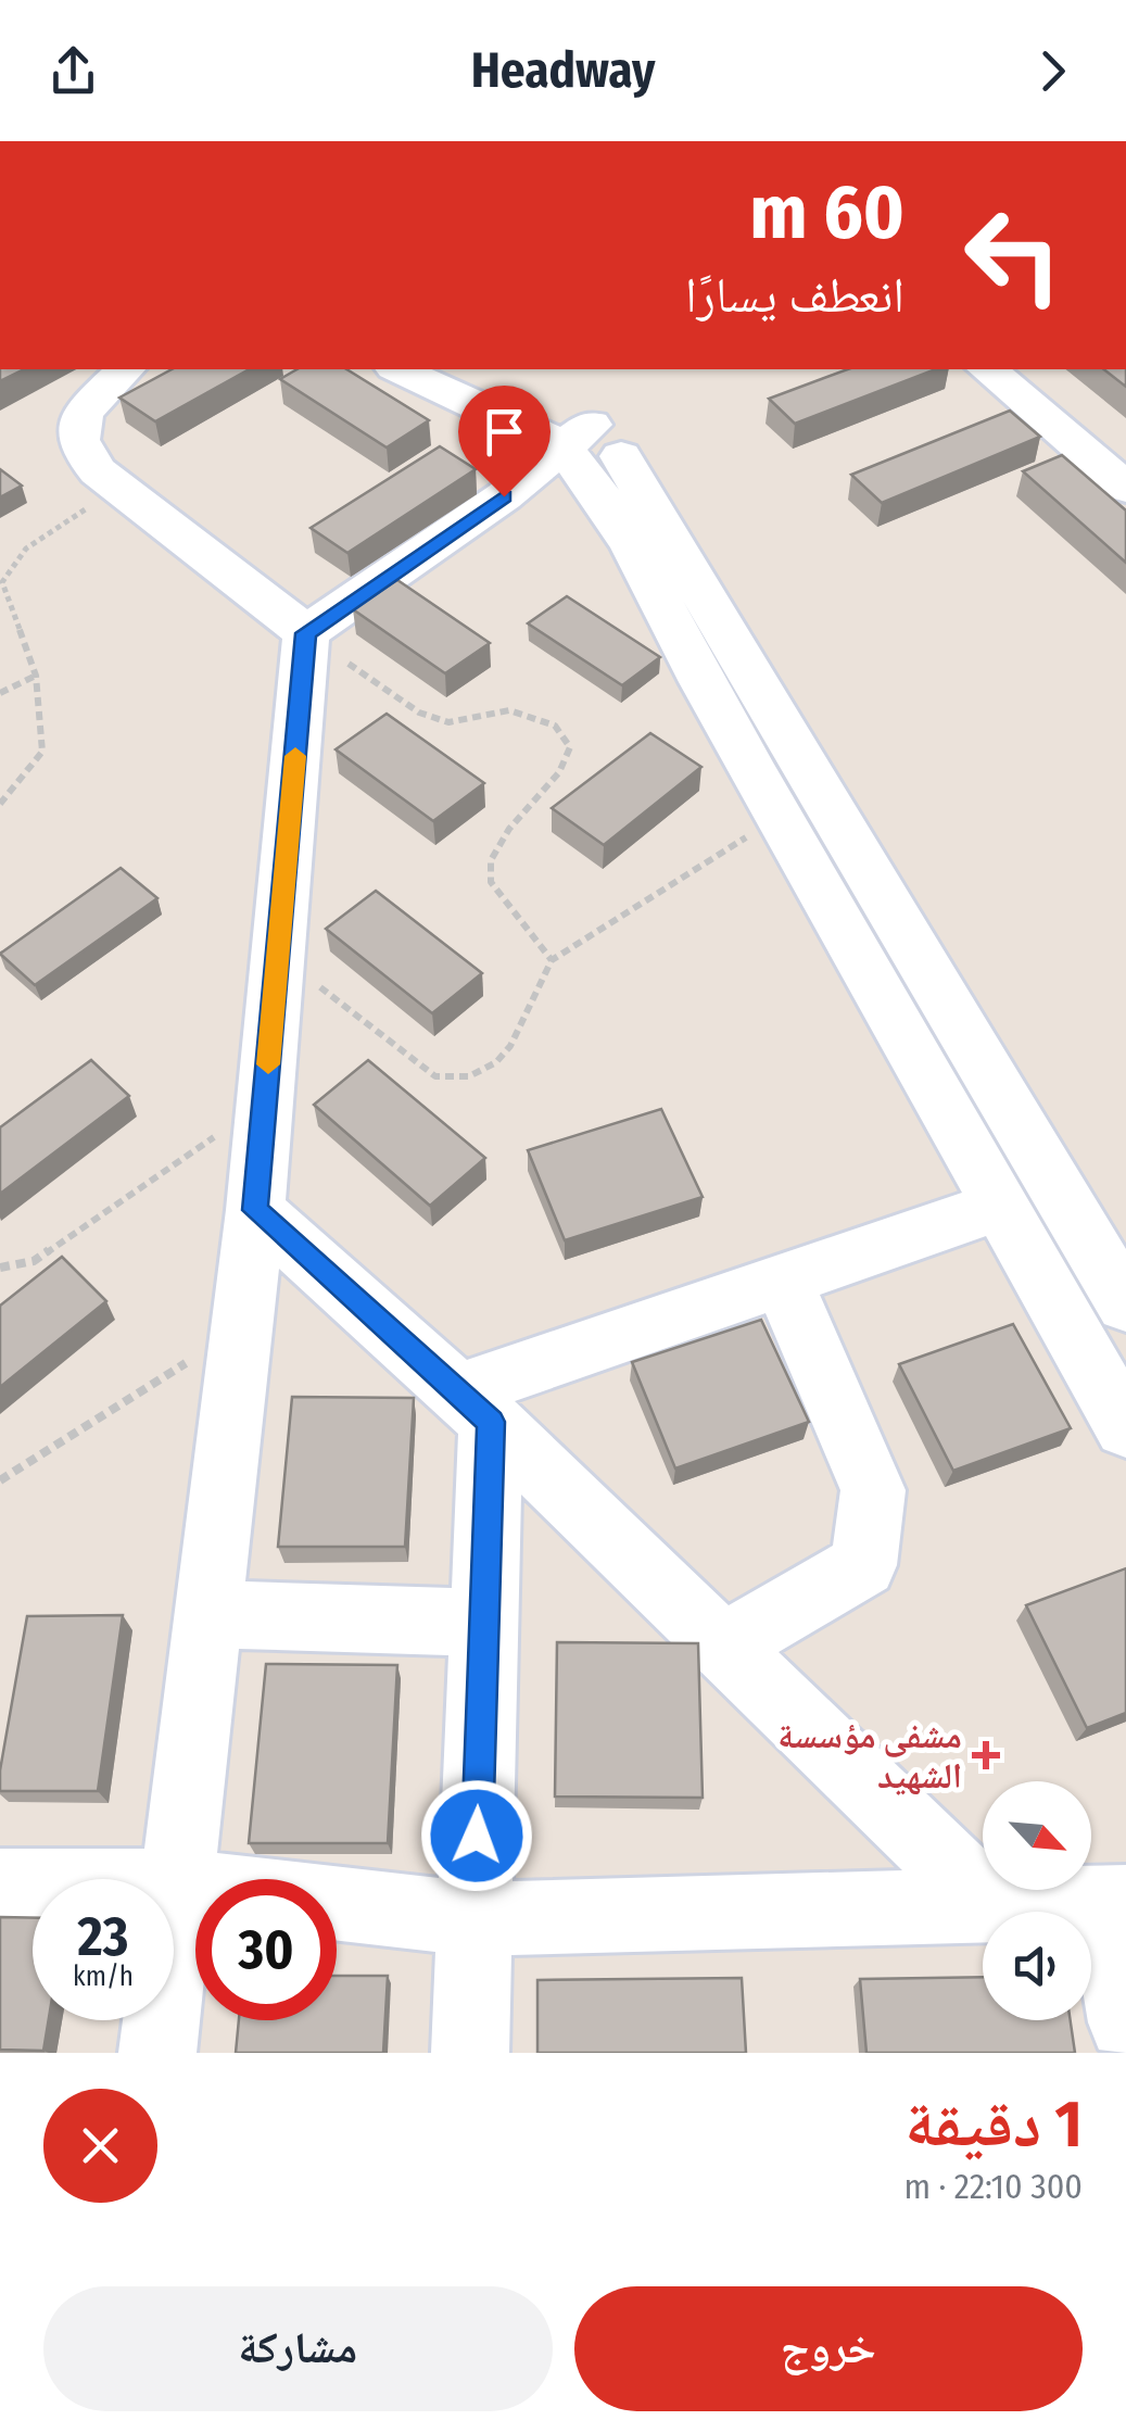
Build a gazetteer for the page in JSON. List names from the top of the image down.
{
  "places": {
    "health": ["مشفى مؤسسة الشهيد"]
  },
  "north": "bottom right",
  "page": {
    "header": "Headway",
    "turn": ["60 m", "انعطف يسارًا"],
    "speed": "23 km/h",
    "limit": "30",
    "heading": ["1 دقيقة", "300 m · 22:10"],
    "buttons": ["خروج", "مشاركة"]
  }
}
